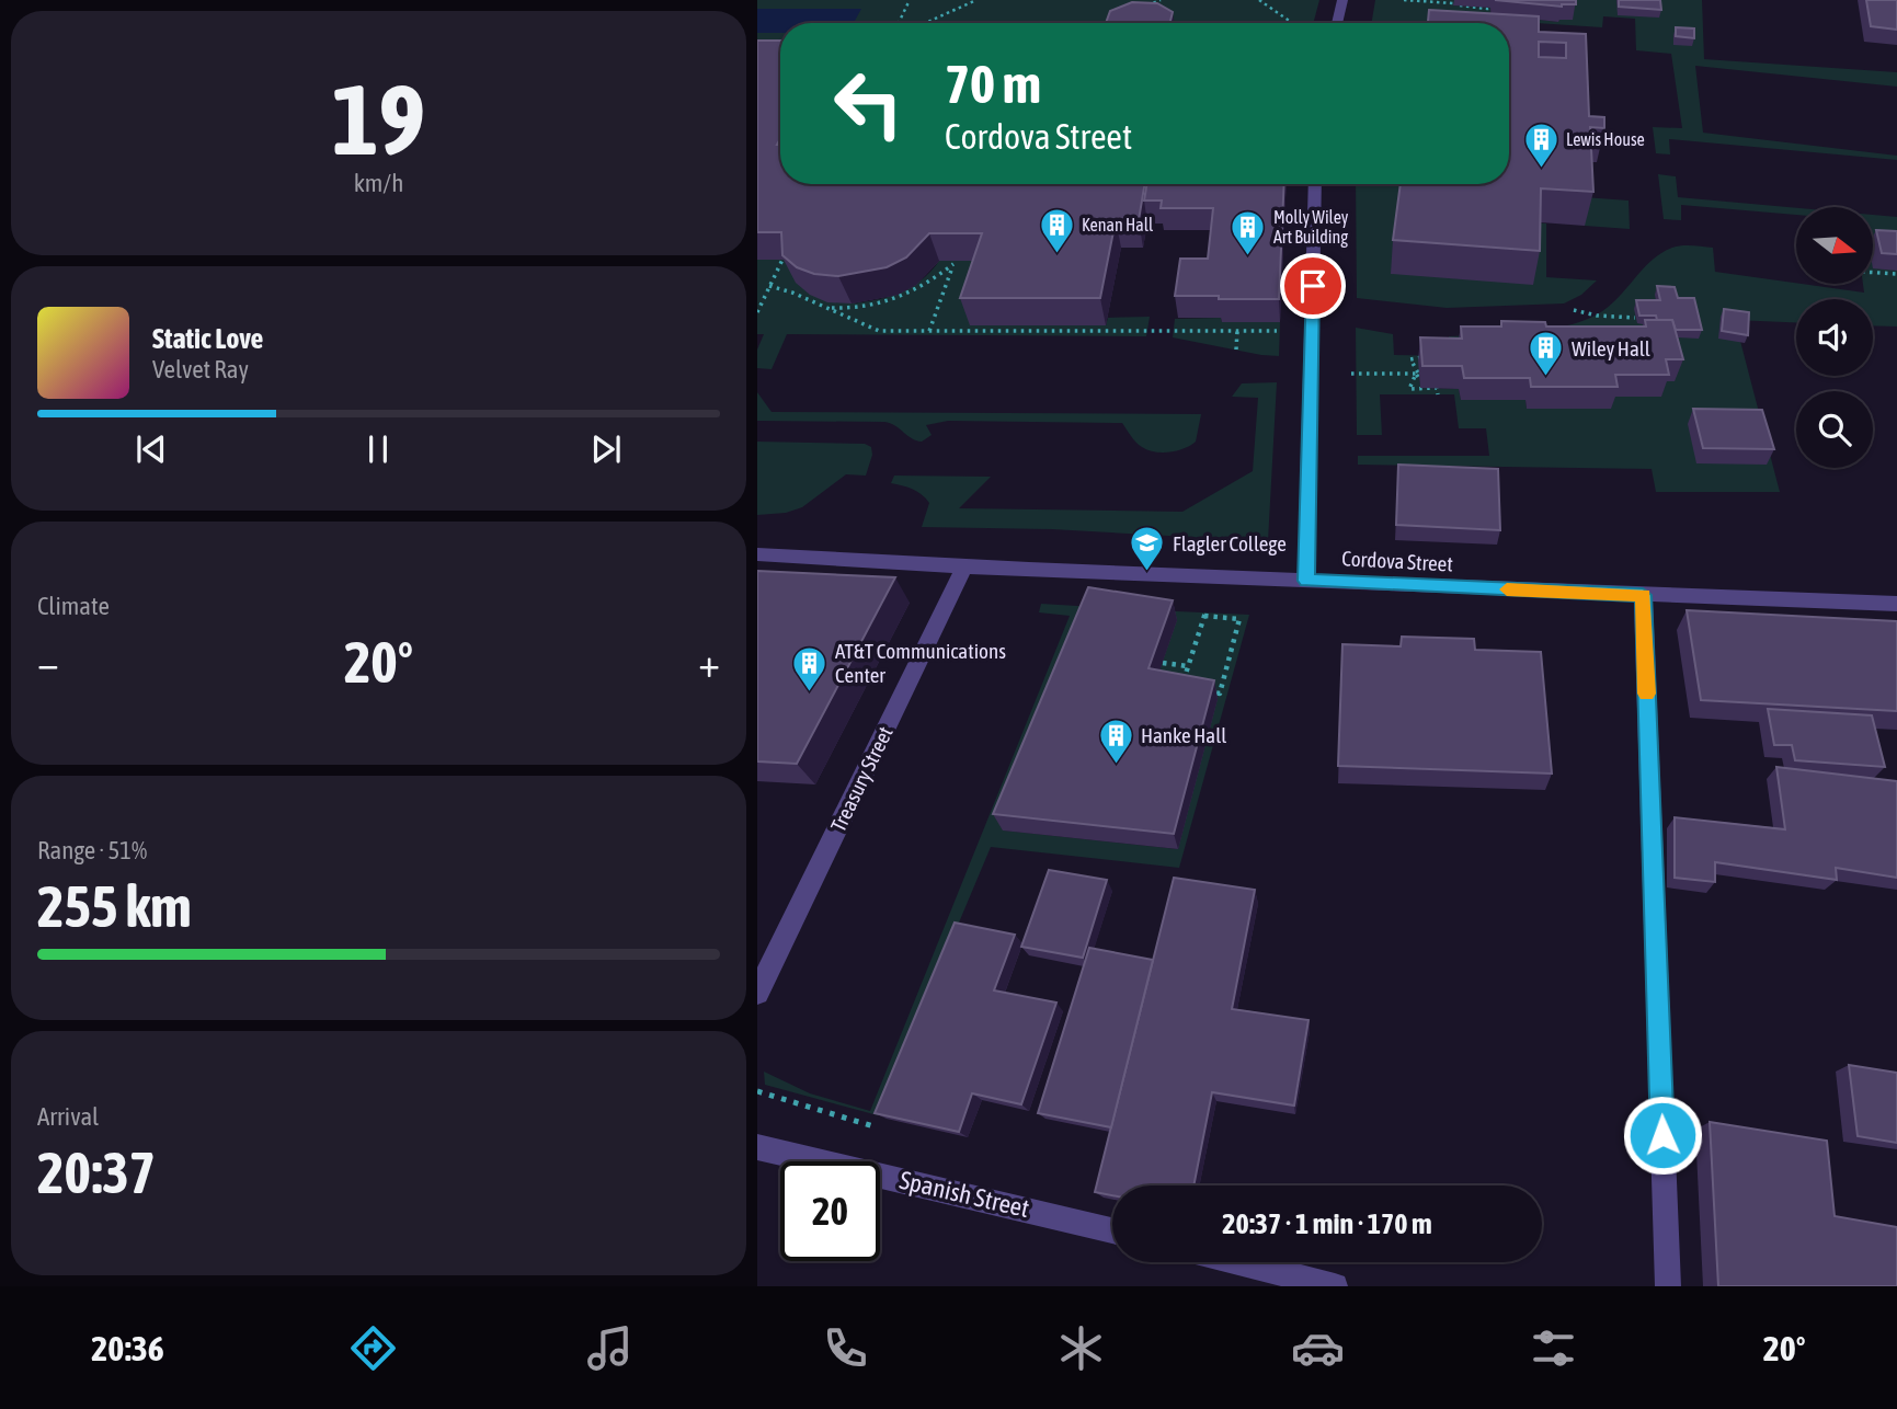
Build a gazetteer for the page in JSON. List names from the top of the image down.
{
  "streets": {
    "street": ["Cordova Street", "Treasury Street", "Spanish Street"]
  },
  "crossings": [
    ["Cordova Street", "Treasury Street"]
  ],
  "places": {
    "building": [
      "Lewis House",
      "Kenan Hall",
      "Molly Wiley Art Building",
      "Wiley Hall",
      "AT&T Communications Center",
      "Hanke Hall"
    ],
    "school or university": ["Flagler College"]
  },
  "north": "right",
  "page": {
    "tile": [
      ["19", "km/h"],
      "Climate",
      ["Range · 51%", "255 km"],
      ["Arrival", "20:37"]
    ],
    "turn": ["70 m", "Cordova Street"],
    "song": ["Static Love", "Velvet Ray"],
    "heat": ["−", "20°", "+"],
    "limit": "20",
    "trip": "20:37 · 1 min · 170 m",
    "tabs": ["20:36", "20°"]
  }
}
